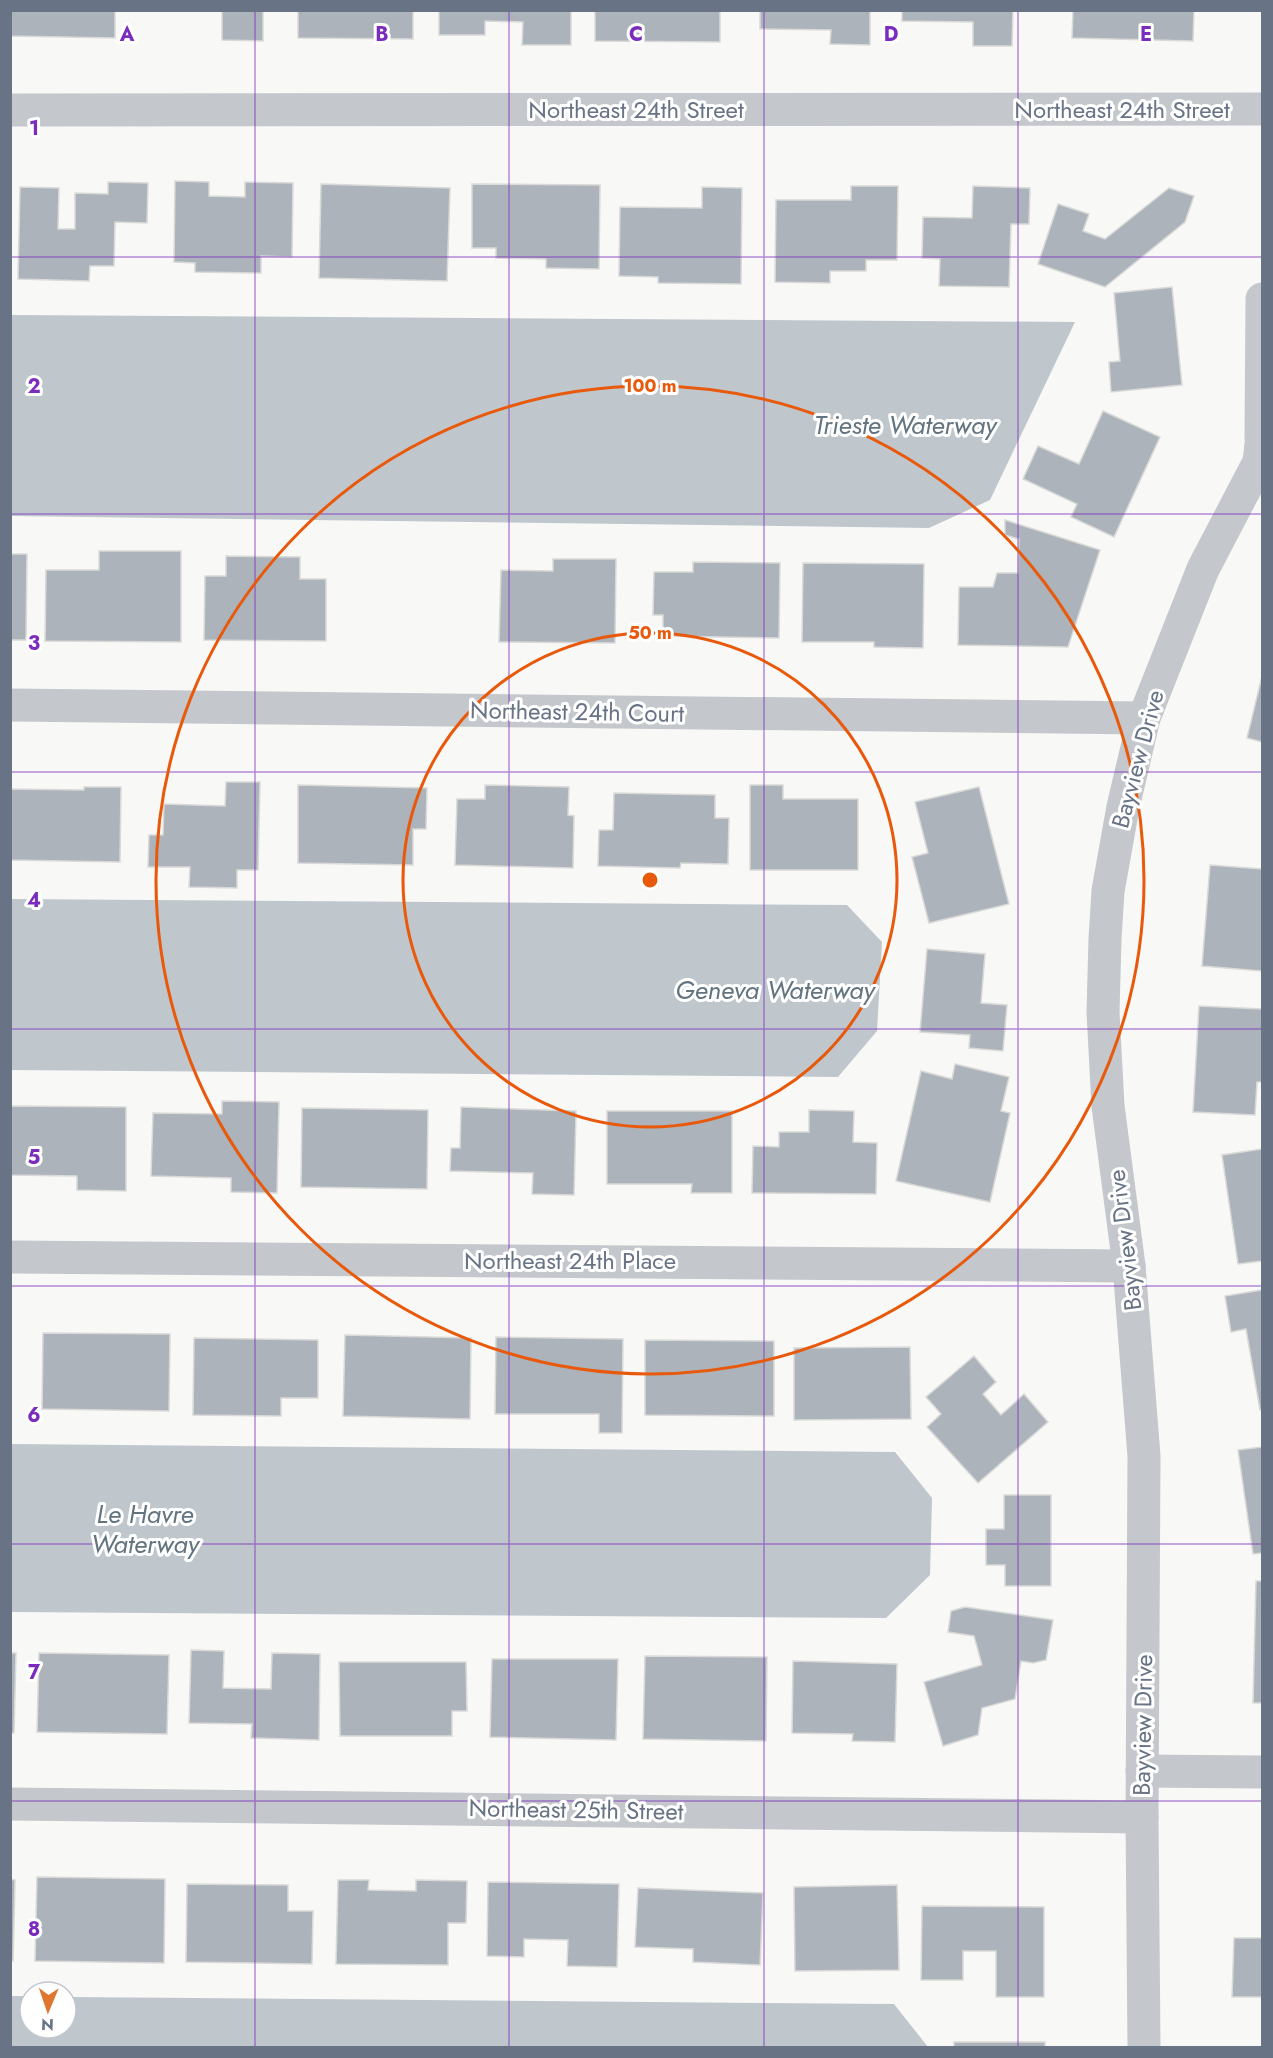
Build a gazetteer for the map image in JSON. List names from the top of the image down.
{
  "streets": {
    "street": [
      "Northeast 24th Street",
      "Northeast 24th Court",
      "Bayview Drive",
      "Northeast 24th Place",
      "Northeast 25th Street"
    ]
  },
  "crossings": [
    ["Northeast 24th Court", "Bayview Drive"],
    ["Bayview Drive", "Northeast 24th Place"],
    ["Bayview Drive", "Northeast 25th Street"]
  ],
  "water": ["Trieste Waterway", "Geneva Waterway", "Le Havre Waterway"],
  "north": "bottom",
  "grid": {
    "columns": [
      "A",
      "B",
      "C",
      "D",
      "E"
    ],
    "rows": [
      "1",
      "2",
      "3",
      "4",
      "5",
      "6",
      "7",
      "8"
    ]
  },
  "rings": ["100 m", "50 m"]
}
